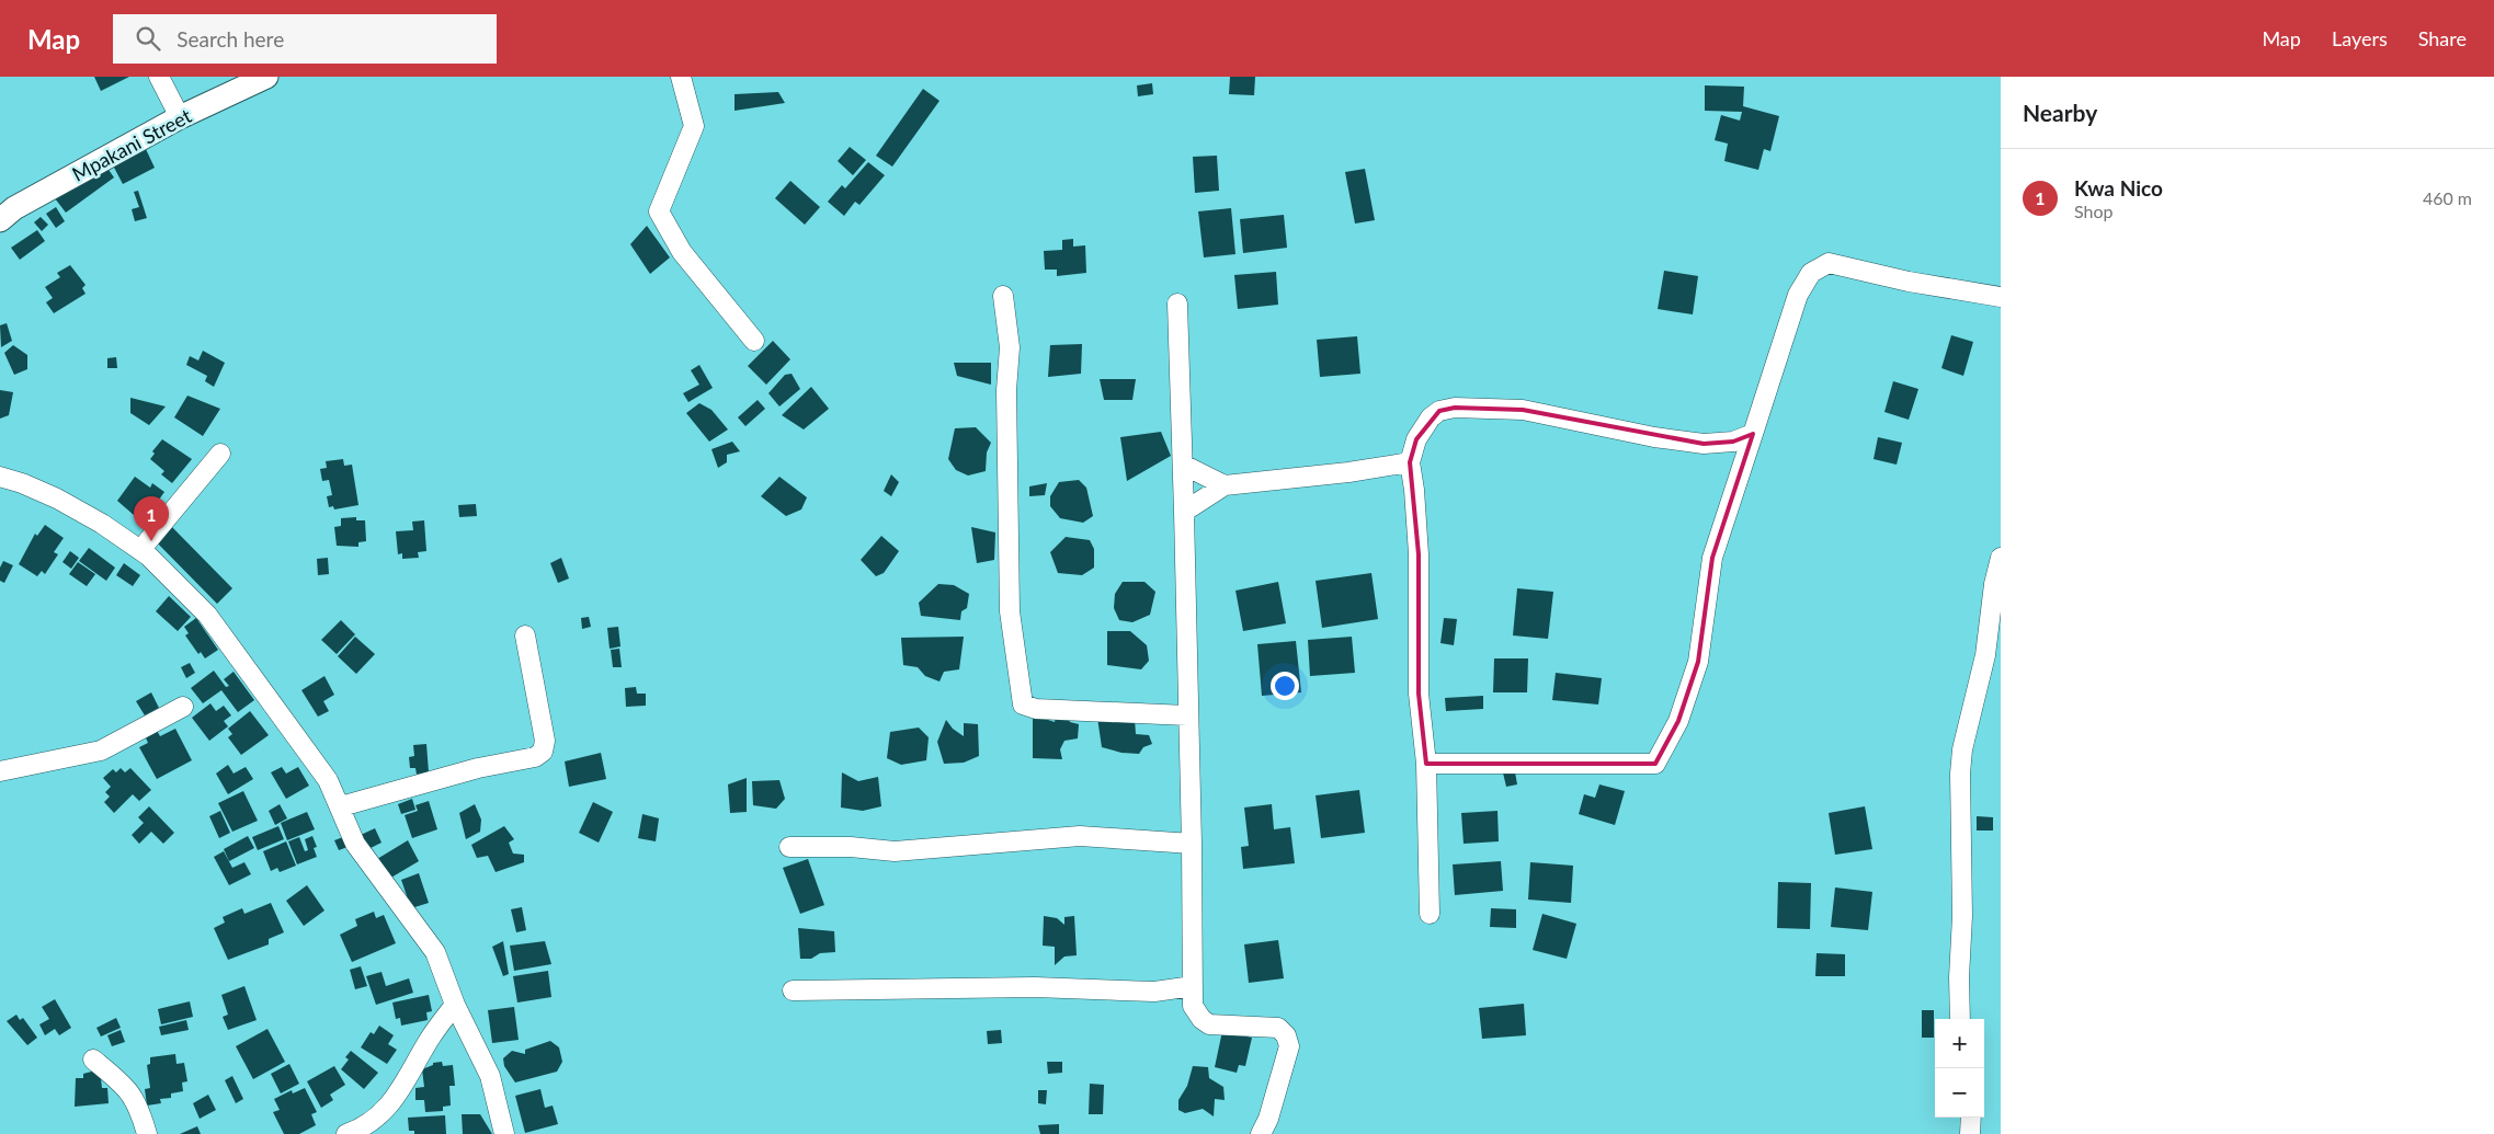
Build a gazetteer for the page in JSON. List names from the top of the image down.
{
  "streets": {
    "street": ["Mpakani Street"]
  },
  "page": {
    "header": "Map",
    "search": "Search here",
    "nav": ["Map", "Layers", "Share"],
    "heading": "Nearby",
    "list": [
      {
        "mark": "1",
        "name": "Kwa Nico",
        "note": "Shop",
        "value": "460 m"
      }
    ],
    "pins": "1",
    "map_buttons": ["+", "−"]
  }
}
